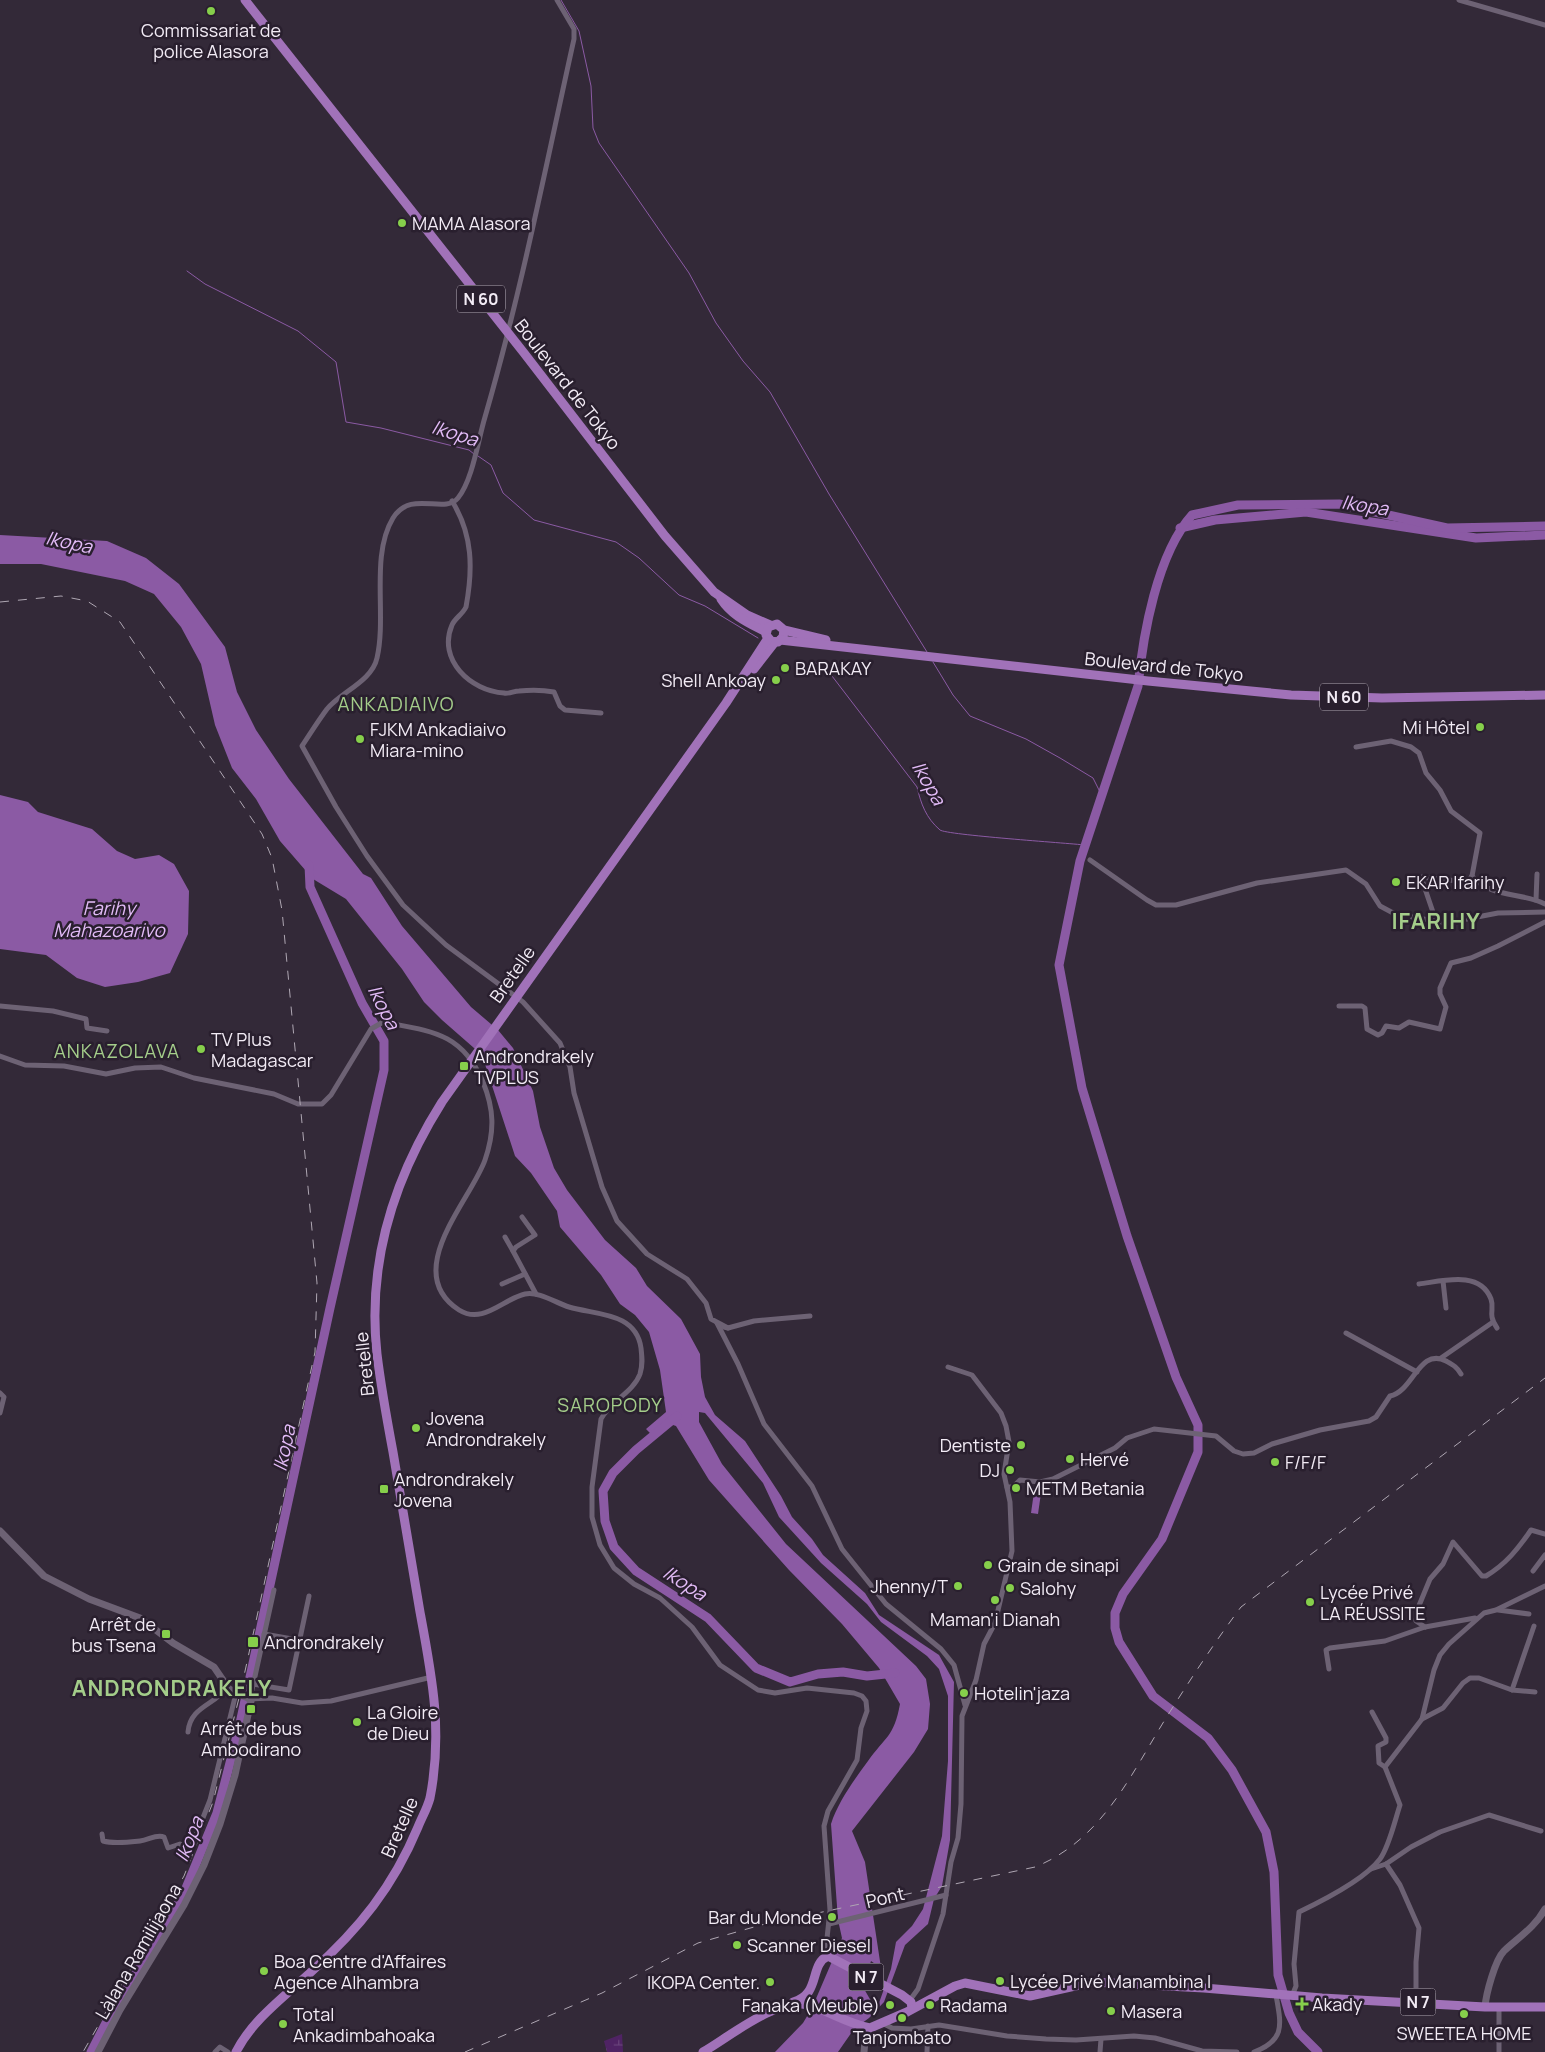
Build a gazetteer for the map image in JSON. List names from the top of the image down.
{
  "streets": {
    "main road": [
      "N 60",
      "Boulevard de Tokyo",
      "Bretelle",
      "N 7"
    ],
    "street": ["Pont", "Làlana Ramilijaona"]
  },
  "crossings": [
    ["Boulevard de Tokyo", "Bretelle"]
  ],
  "districts": [
    "ANKADIAIVO",
    "IFARIHY",
    "ANKAZOLAVA",
    "SAROPODY",
    "ANDRONDRAKELY"
  ],
  "water": ["Ikopa", "Farihy Mahazoarivo"],
  "places": {
    "other": [
      "Commissariat de police Alasora",
      "MAMA Alasora",
      "BARAKAY",
      "Shell Ankoay",
      "Mi Hôtel",
      "FJKM Ankadiaivo Miara-mino",
      "EKAR Ifarihy",
      "TV Plus Madagascar",
      "Jovena Androndrakely",
      "Dentiste",
      "Hervé",
      "F/F/F",
      "DJ",
      "METM Betania",
      "Grain de sinapi",
      "Jhenny/T",
      "Salohy",
      "Maman'i Dianah",
      "Lycée Privé LA RÉUSSITE",
      "Hotelin'jaza",
      "La Gloire de Dieu",
      "Bar du Monde",
      "Scanner Diesel",
      "Boa Centre d'Affaires Agence Alhambra",
      "Lycée Privé Manambina I",
      "IKOPA Center.",
      "Fanaka (Meuble)",
      "Radama",
      "Masera",
      "SWEETEA HOME",
      "Tanjombato",
      "Total Ankadimbahoaka"
    ],
    "transit": [
      "Androndrakely TVPLUS",
      "Androndrakely Jovena",
      "Arrêt de bus Tsena",
      "Androndrakely",
      "Arrêt de bus Ambodirano"
    ],
    "health": ["Akady"]
  }
}
